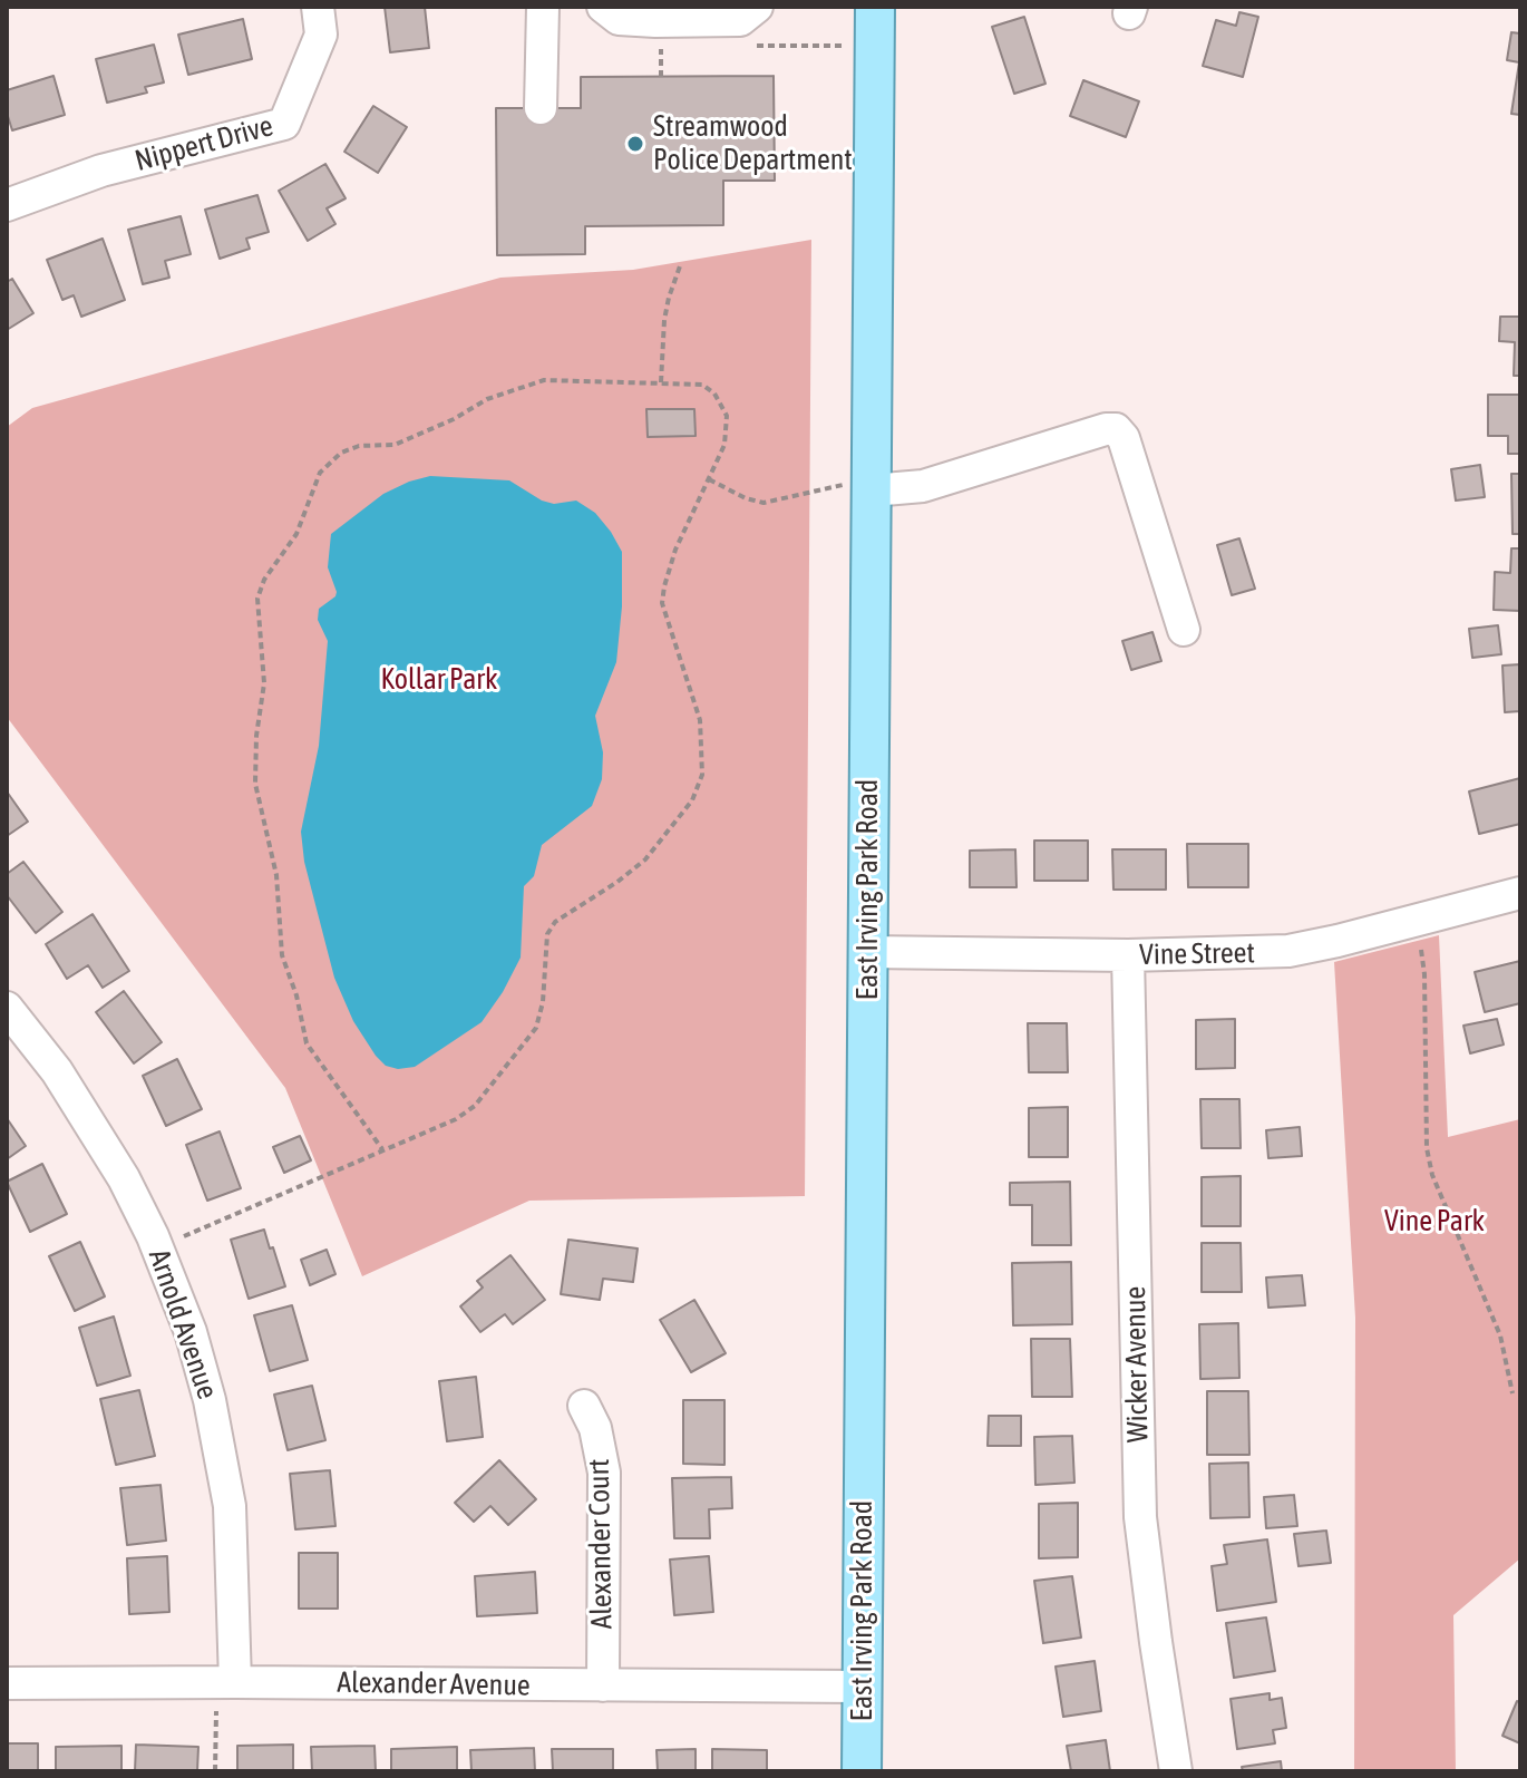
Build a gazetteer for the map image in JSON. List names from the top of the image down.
{
  "streets": {
    "main road": ["East Irving Park Road"],
    "street": [
      "Nippert Drive",
      "Vine Street",
      "Arnold Avenue",
      "Wicker Avenue",
      "Alexander Court",
      "Alexander Avenue"
    ]
  },
  "crossings": [
    ["East Irving Park Road", "Vine Street"],
    ["East Irving Park Road", "Alexander Avenue"],
    ["Vine Street", "Wicker Avenue"],
    ["Arnold Avenue", "Alexander Avenue"],
    ["Alexander Court", "Alexander Avenue"]
  ],
  "parks": ["Kollar Park", "Vine Park"],
  "places": ["Streamwood Police Department"]
}
